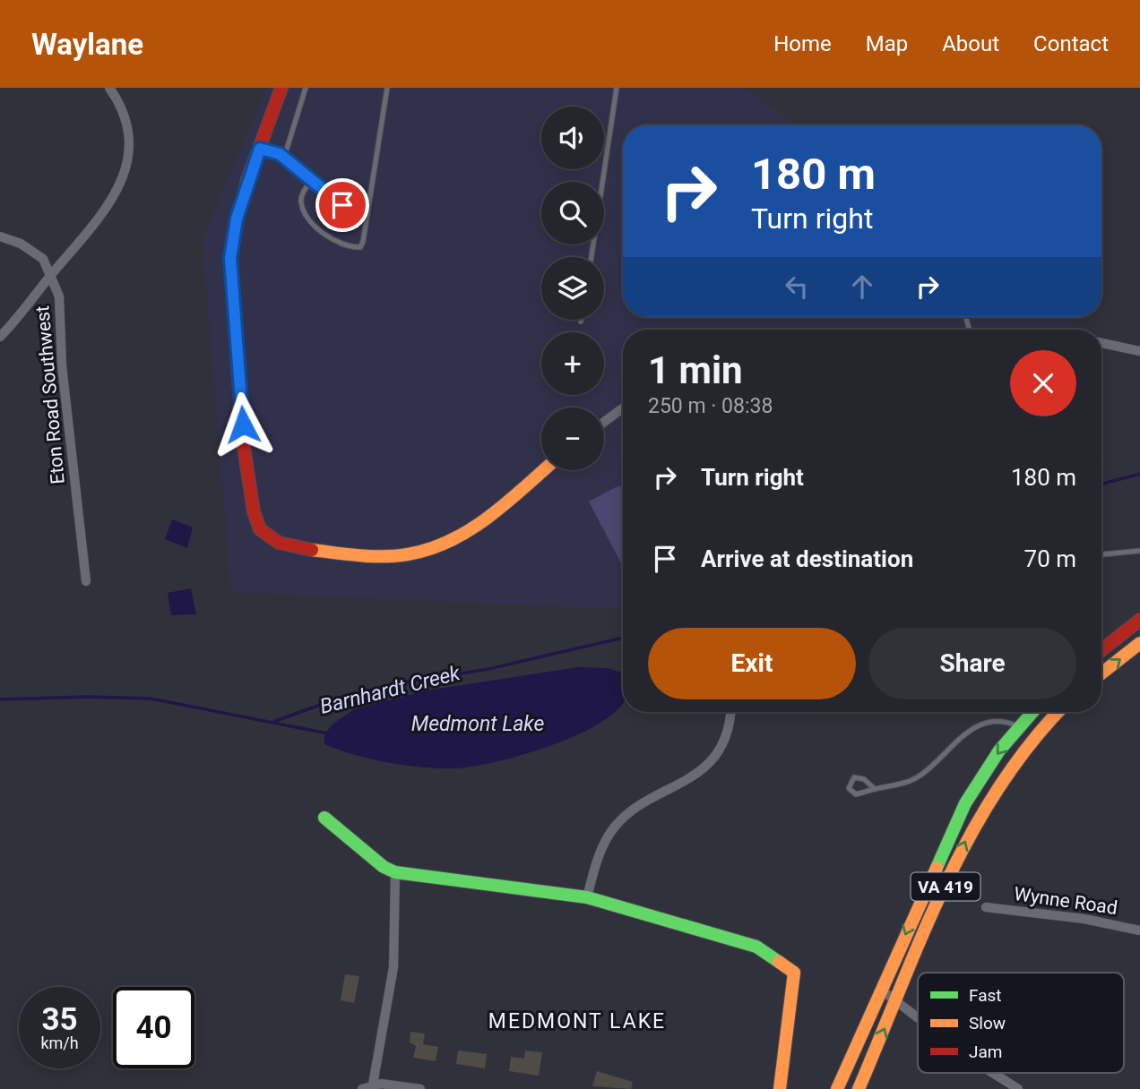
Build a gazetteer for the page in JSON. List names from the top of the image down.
{
  "streets": {
    "street": ["Eton Road Southwest", "VA 419", "Wynne Road"]
  },
  "districts": ["MEDMONT LAKE"],
  "water": ["Barnhardt Creek", "Medmont Lake"],
  "legend": ["Fast", "Slow", "Jam"],
  "page": {
    "header": "Waylane",
    "nav": [
      "Home",
      "Map",
      "About",
      "Contact"
    ],
    "map_buttons": ["+", "−"],
    "turn": ["180 m", "Turn right"],
    "heading": ["1 min", "250 m · 08:38"],
    "list": [
      {
        "name": "Turn right",
        "value": "180 m"
      },
      {
        "name": "Arrive at destination",
        "value": "70 m"
      }
    ],
    "buttons": ["Exit", "Share"],
    "speed": "35 km/h",
    "limit": "40"
  }
}
